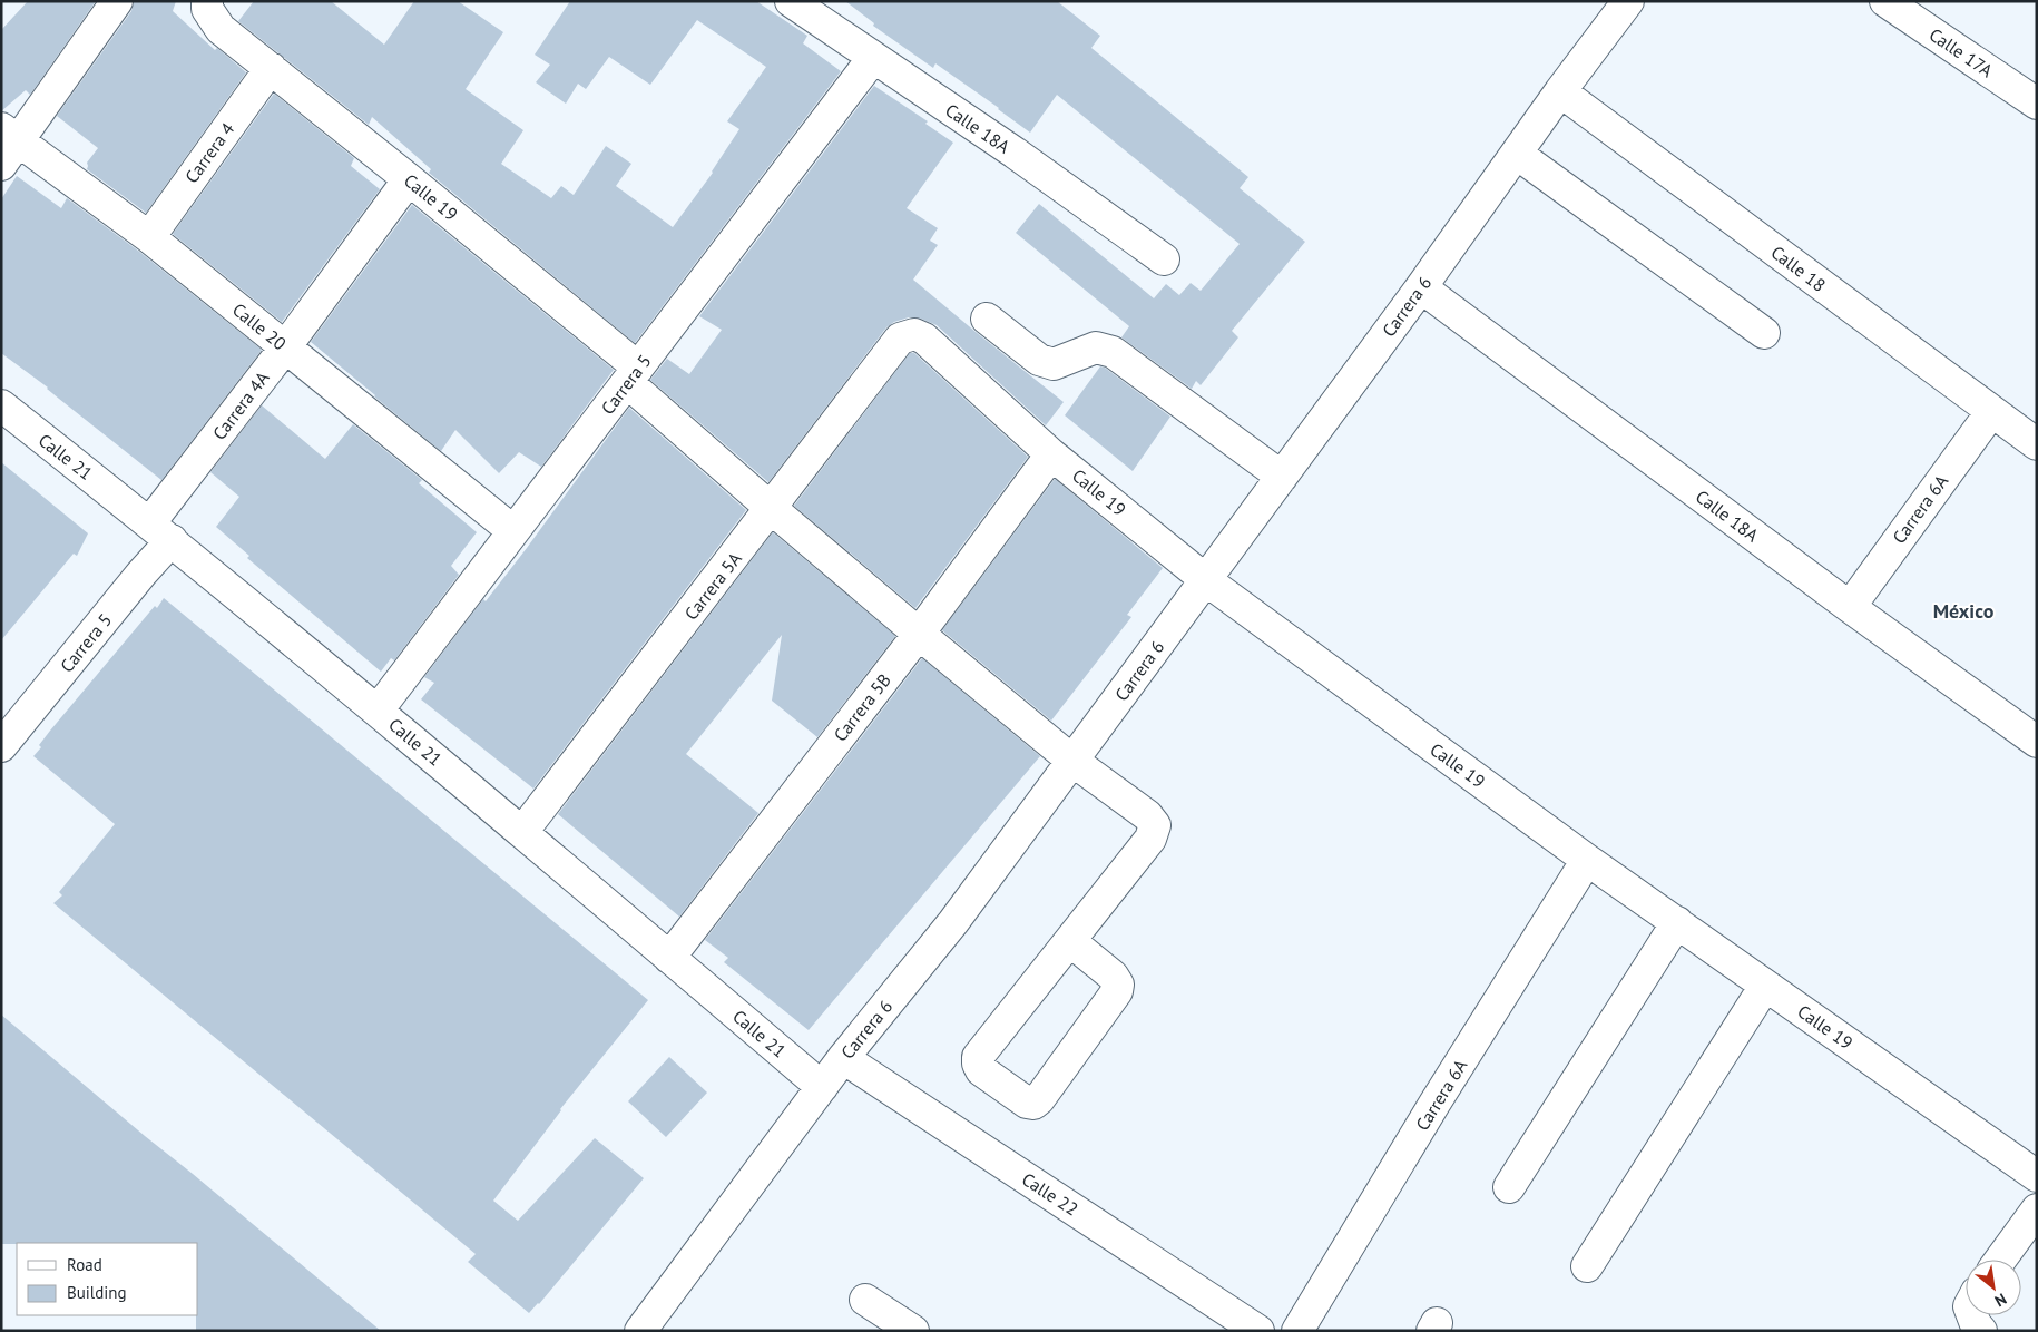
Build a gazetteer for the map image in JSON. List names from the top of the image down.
{
  "streets": {
    "street": [
      "Calle 17A",
      "Calle 18A",
      "Carrera 4",
      "Calle 19",
      "Calle 18",
      "Carrera 6",
      "Calle 20",
      "Carrera 5",
      "Carrera 4A",
      "Calle 21",
      "Carrera 6A",
      "Carrera 5A",
      "Carrera 5B",
      "Calle 22"
    ]
  },
  "crossings": [
    ["Calle 18A", "Carrera 6"],
    ["Calle 18A", "Carrera 5"],
    ["Calle 18A", "Carrera 6A"],
    ["Carrera 4", "Calle 19"],
    ["Carrera 4", "Calle 20"],
    ["Calle 19", "Carrera 6"],
    ["Calle 19", "Carrera 5"],
    ["Calle 19", "Carrera 4A"],
    ["Calle 19", "Carrera 6A"],
    ["Calle 19", "Carrera 5A"],
    ["Calle 19", "Carrera 5B"],
    ["Calle 18", "Carrera 6"],
    ["Calle 18", "Carrera 6A"],
    ["Carrera 6", "Calle 21"],
    ["Carrera 6", "Calle 22"],
    ["Calle 20", "Carrera 5"],
    ["Calle 20", "Carrera 4A"],
    ["Carrera 5", "Carrera 4A"],
    ["Carrera 5", "Calle 21"],
    ["Carrera 4A", "Calle 21"],
    ["Calle 21", "Carrera 5A"],
    ["Calle 21", "Carrera 5B"]
  ],
  "districts": ["México"],
  "legend": ["Road", "Building"],
  "north": "bottom right"
}
